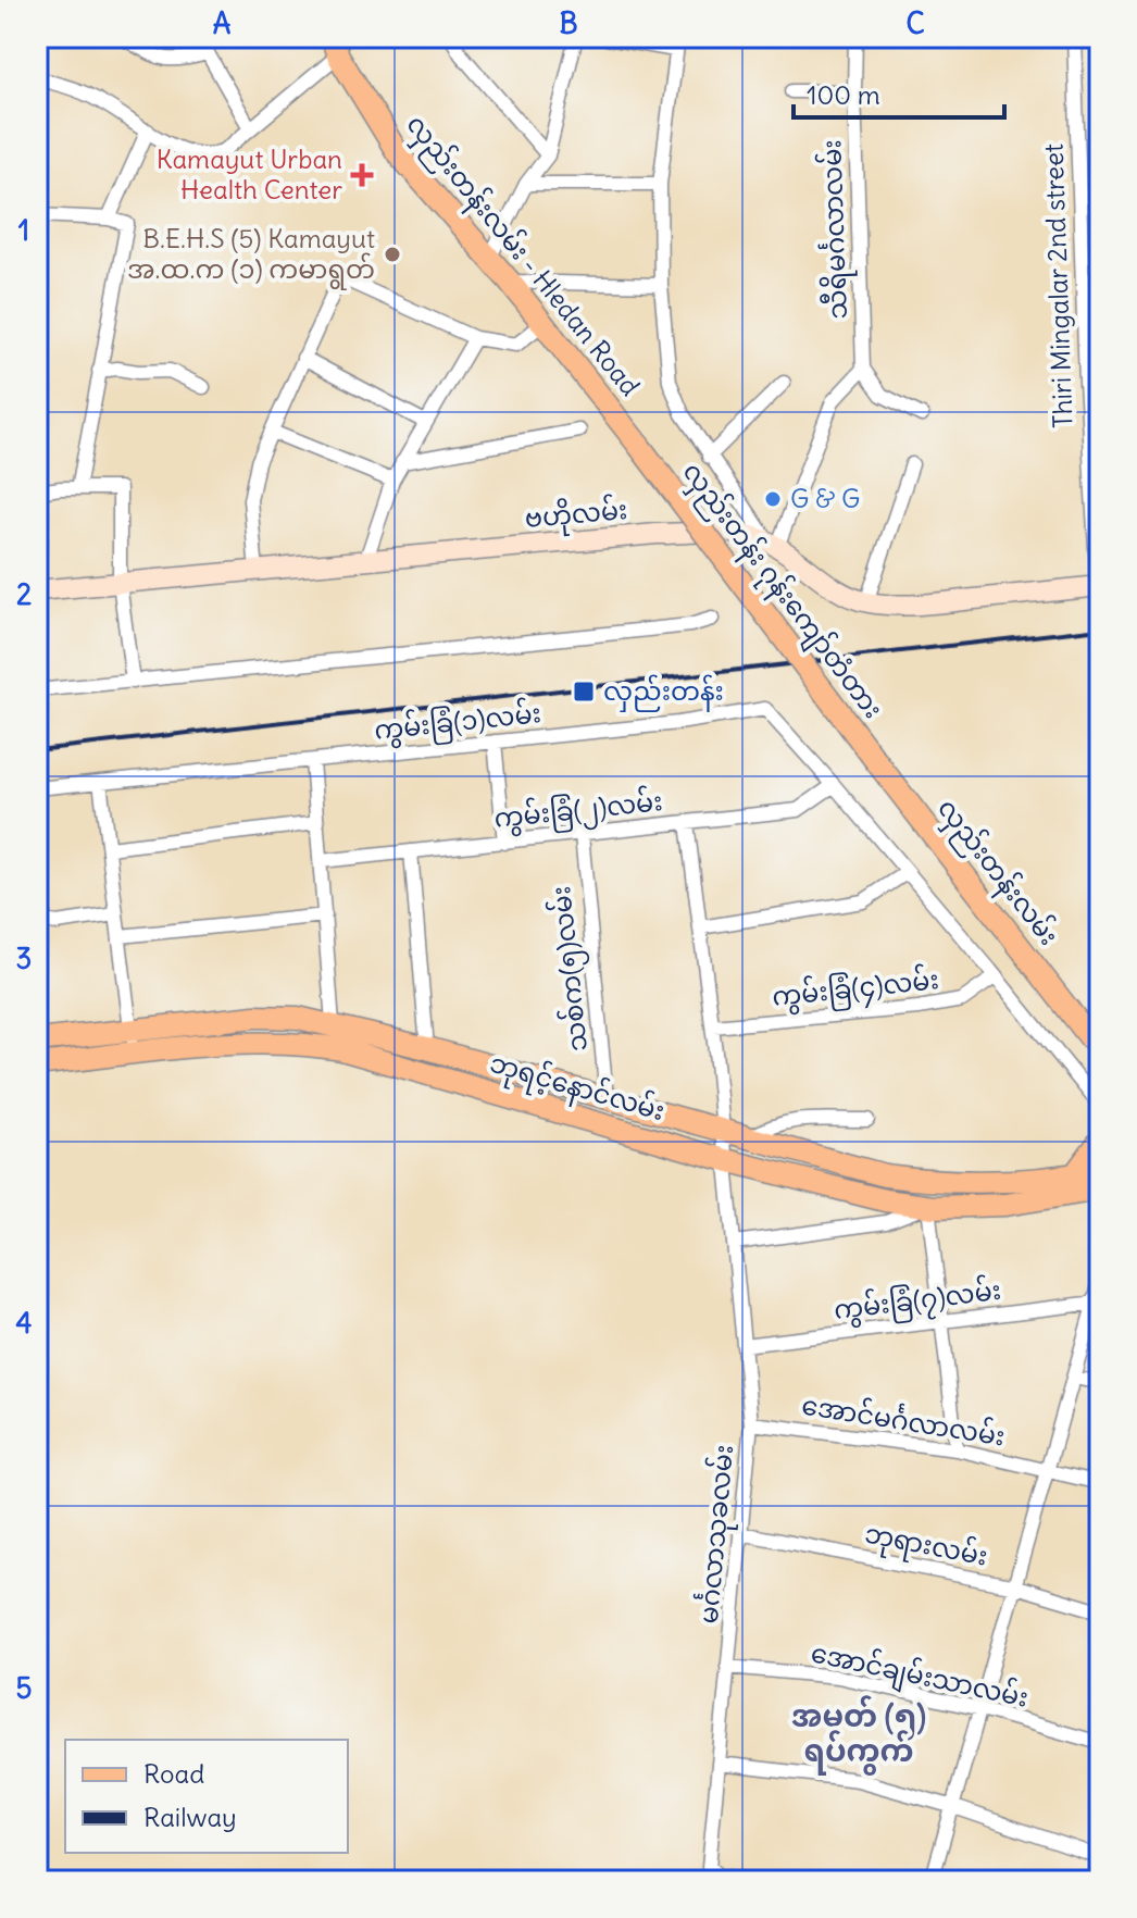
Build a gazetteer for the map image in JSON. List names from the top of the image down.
{
  "streets": {
    "main road": [
      "လှည်းတန်းလမ်း - Hledan Road",
      "ဗဟိုလမ်း",
      "လှည်းတန်း ဂုန်းကျော်တံတား",
      "လှည်းတန်းလမ်း",
      "ဘုရင့်နောင်လမ်း"
    ],
    "street": [
      "သီရိမင်္ဂလာလမ်း",
      "Thiri Mingalar 2nd street",
      "ကွမ်းခြံ(၁)လမ်း",
      "ကွမ်းခြံ(၂)လမ်း",
      "သစ်က(၅)လမ်း",
      "ကွမ်းခြံ(၄)လမ်း",
      "ကွမ်းခြံ(၇)လမ်း",
      "အောင်မင်္ဂလာလမ်း",
      "မင်္ဂလာသုခလမ်း",
      "ဘုရားလမ်း",
      "အောင်ချမ်းသာလမ်း"
    ]
  },
  "crossings": [
    ["လှည်းတန်းလမ်း - Hledan Road", "လှည်းတန်း ဂုန်းကျော်တံတား"],
    ["Thiri Mingalar 2nd street", "ဗဟိုလမ်း"],
    ["လှည်းတန်း ဂုန်းကျော်တံတား", "လှည်းတန်းလမ်း"],
    ["ကွမ်းခြံ(၁)လမ်း", "ကွမ်းခြံ(၂)လမ်း"],
    ["ကွမ်းခြံ(၁)လမ်း", "ကွမ်းခြံ(၄)လမ်း"],
    ["ကွမ်းခြံ(၂)လမ်း", "သစ်က(၅)လမ်း"],
    ["ကွမ်းခြံ(၂)လမ်း", "ကွမ်းခြံ(၄)လမ်း"],
    ["ကွမ်းခြံ(၂)လမ်း", "မင်္ဂလာသုခလမ်း"],
    ["သစ်က(၅)လမ်း", "ဘုရင့်နောင်လမ်း"],
    ["ကွမ်းခြံ(၄)လမ်း", "မင်္ဂလာသုခလမ်း"],
    ["ဘုရင့်နောင်လမ်း", "မင်္ဂလာသုခလမ်း"],
    ["ကွမ်းခြံ(၇)လမ်း", "မင်္ဂလာသုခလမ်း"],
    ["အောင်မင်္ဂလာလမ်း", "မင်္ဂလာသုခလမ်း"],
    ["မင်္ဂလာသုခလမ်း", "ဘုရားလမ်း"],
    ["မင်္ဂလာသုခလမ်း", "အောင်ချမ်းသာလမ်း"]
  ],
  "districts": ["အမှတ် (၅) ရပ်ကွက်"],
  "places": {
    "health": ["Kamayut Urban Health Center"],
    "other": ["B.E.H.S (5) Kamayut အ.ထ.က (၁) ကမာရွတ်", "G & G"],
    "transit": ["လှည်းတန်း"]
  },
  "legend": ["Road", "Railway"],
  "scale_bar": "100 m",
  "grid": {
    "columns": ["A", "B", "C"],
    "rows": [
      "1",
      "2",
      "3",
      "4",
      "5"
    ]
  }
}
